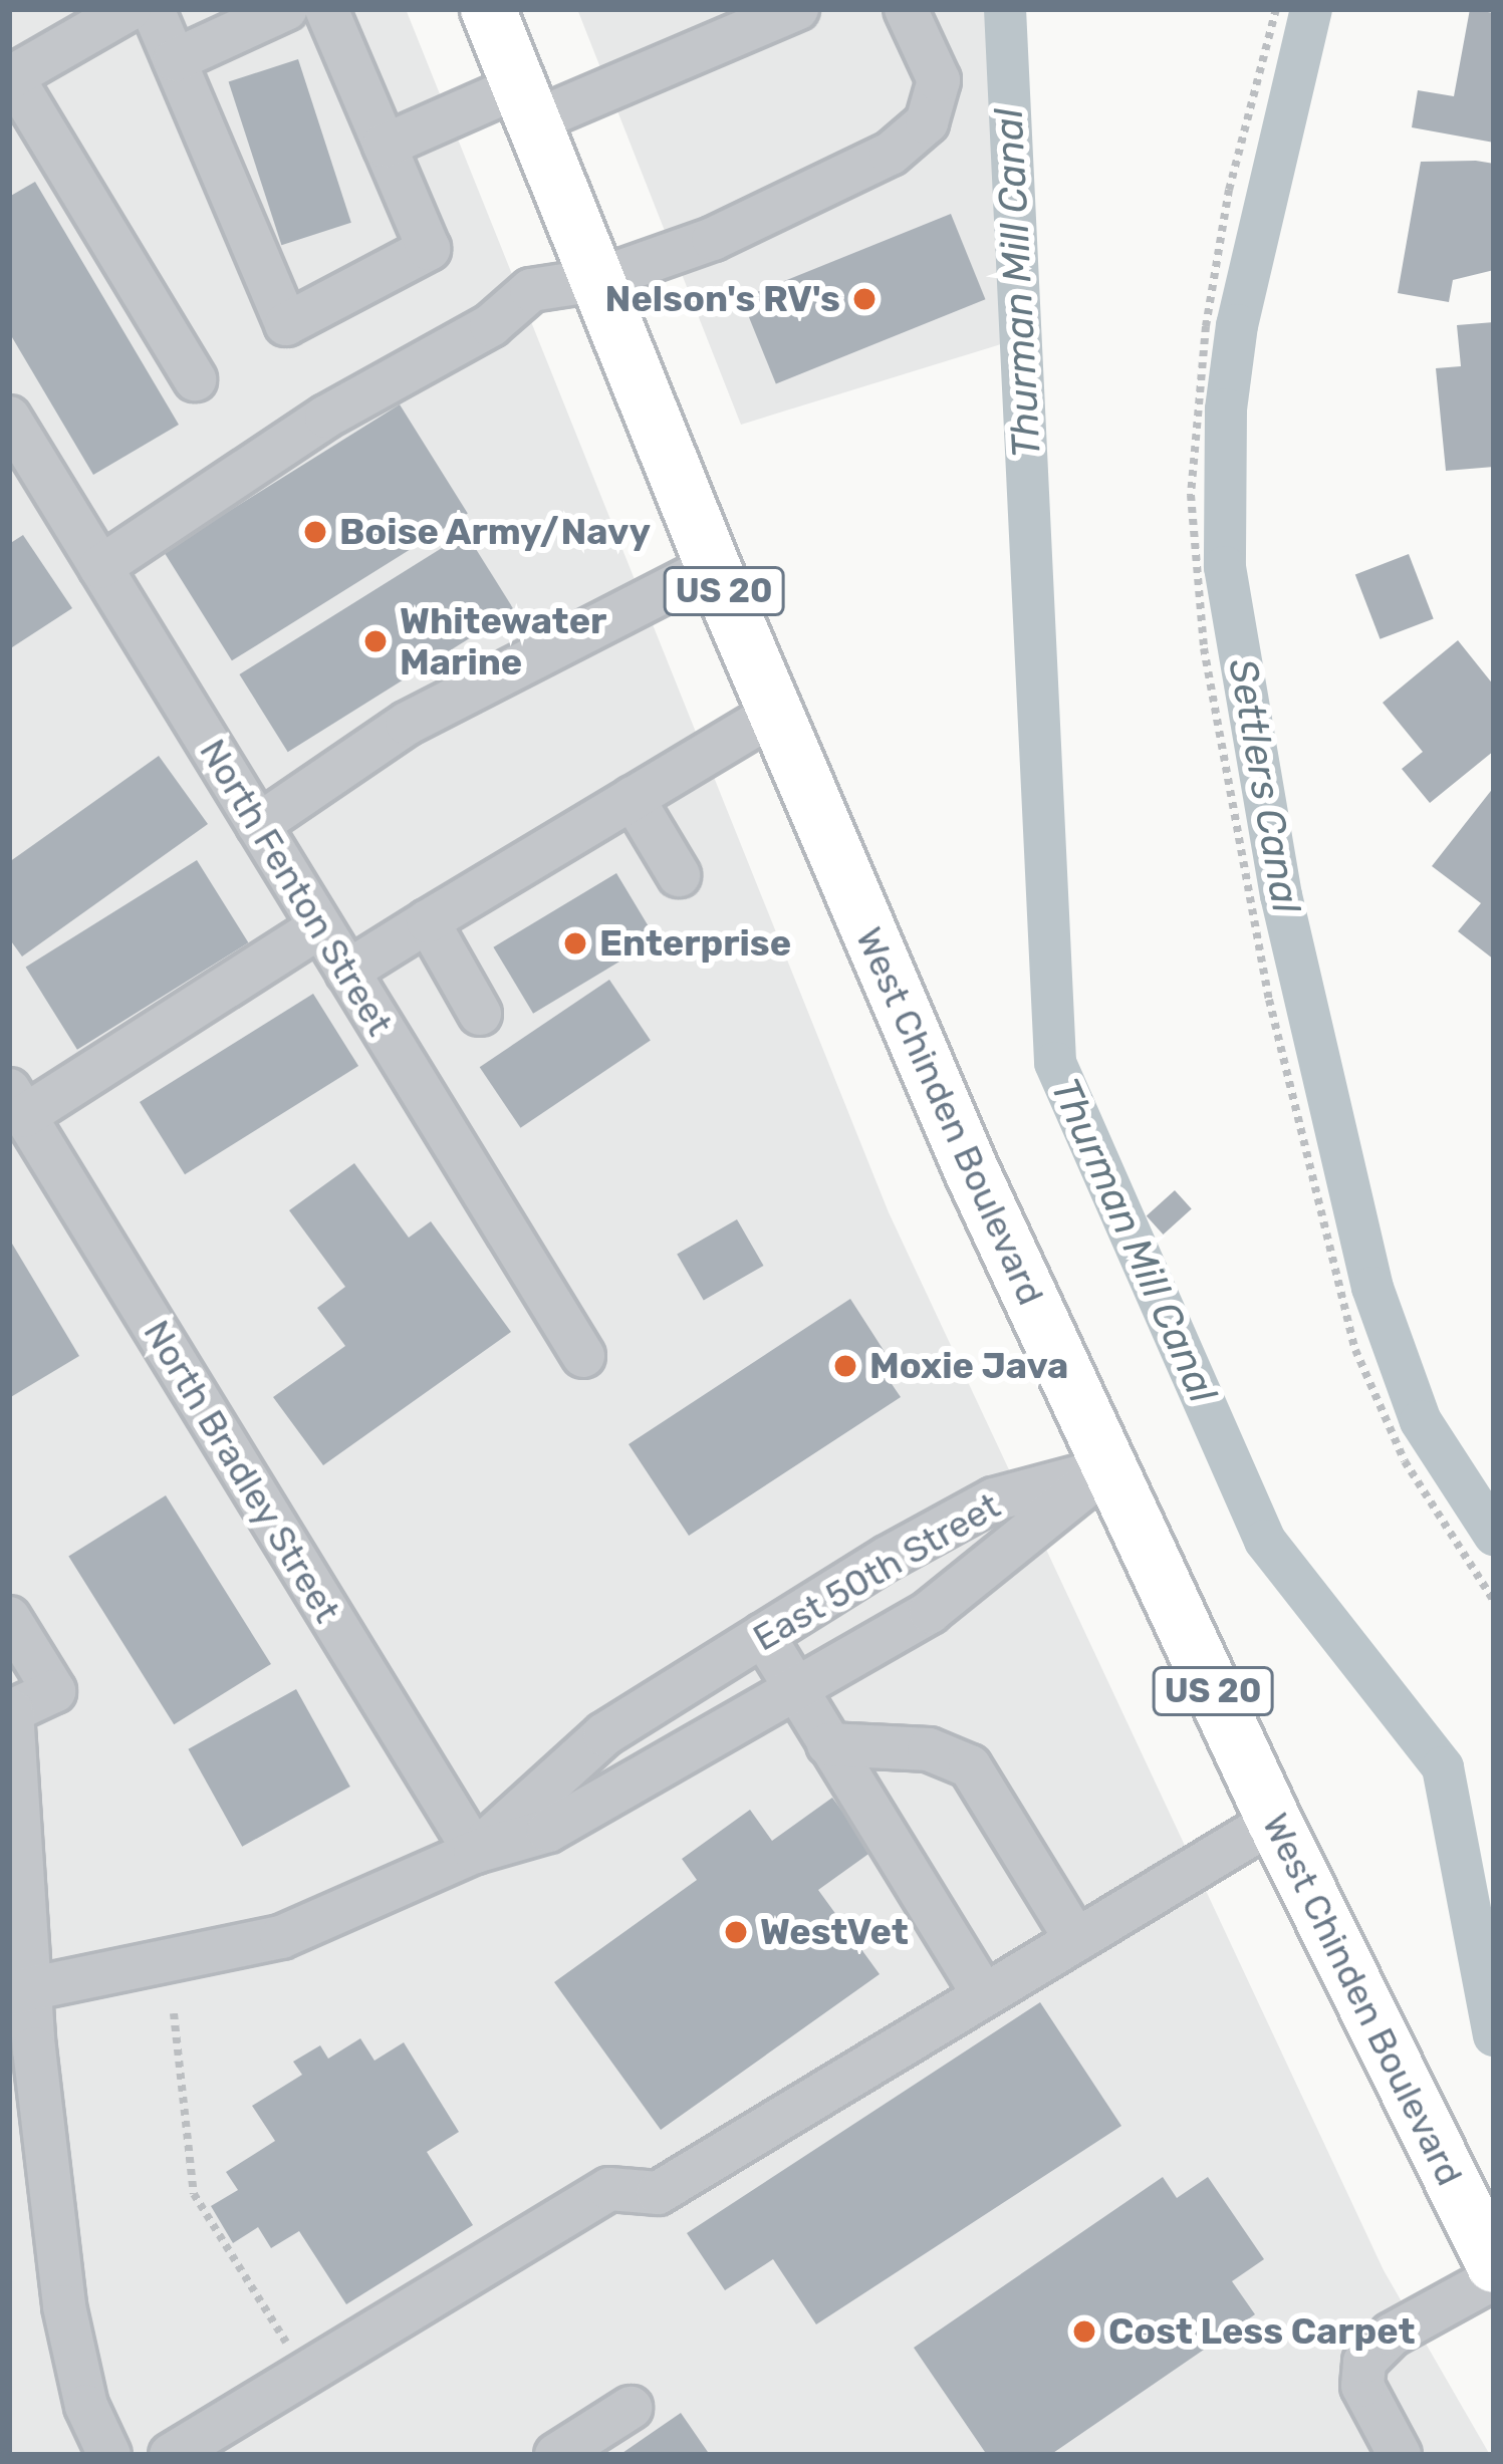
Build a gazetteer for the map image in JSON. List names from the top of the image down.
{
  "streets": {
    "main road": ["US 20", "West Chinden Boulevard"],
    "street": ["North Fenton Street", "North Bradley Street", "East 50th Street"]
  },
  "crossings": [
    ["West Chinden Boulevard", "East 50th Street"],
    ["North Bradley Street", "East 50th Street"]
  ],
  "water": ["Thurman Mill Canal", "Settlers Canal"],
  "places": [
    "Nelson's RV's",
    "Boise Army/Navy",
    "Whitewater Marine",
    "Enterprise",
    "Moxie Java",
    "WestVet",
    "Cost Less Carpet"
  ]
}
